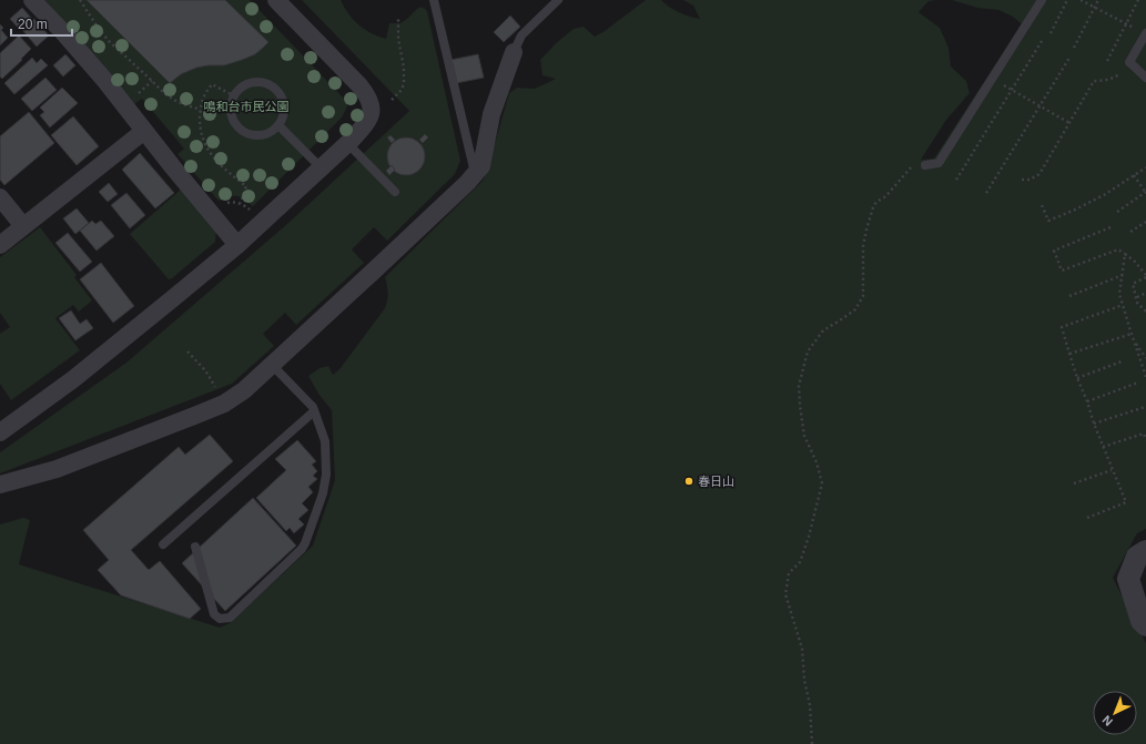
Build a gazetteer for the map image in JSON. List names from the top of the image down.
{
  "parks": ["鳴和台市民公園"],
  "places": ["春日山"],
  "scale_bar": "20 m",
  "north": "bottom left"
}
